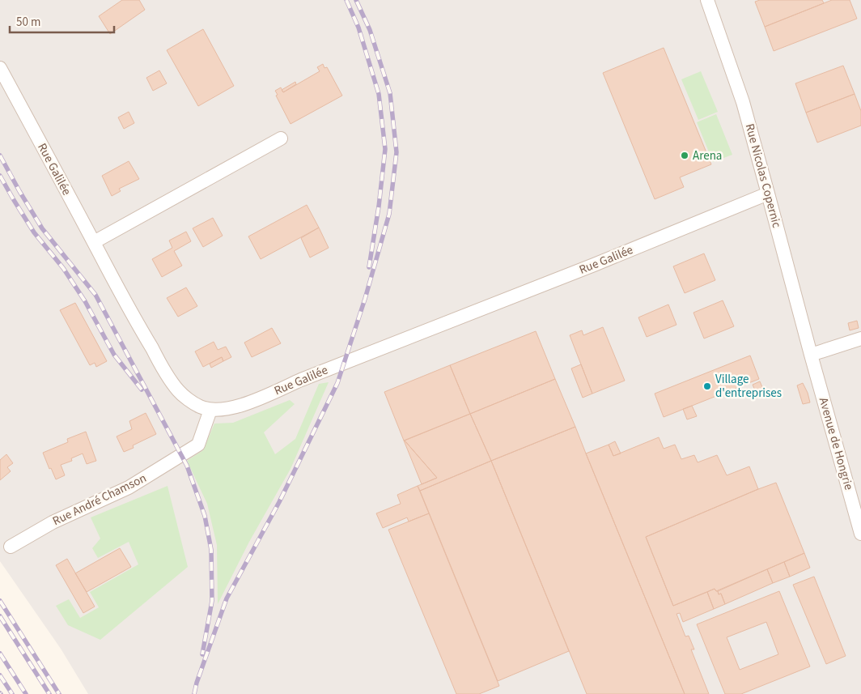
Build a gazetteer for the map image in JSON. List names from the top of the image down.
{
  "streets": {
    "street": [
      "Rue Galilée",
      "Rue Nicolas Copernic",
      "Avenue de Hongrie",
      "Rue André Chamson"
    ]
  },
  "crossings": [
    ["Rue Galilée", "Rue Nicolas Copernic"],
    ["Rue Galilée", "Rue André Chamson"],
    ["Rue Nicolas Copernic", "Avenue de Hongrie"]
  ],
  "places": ["Arena", "Village d'entreprises"],
  "scale_bar": "50 m"
}
